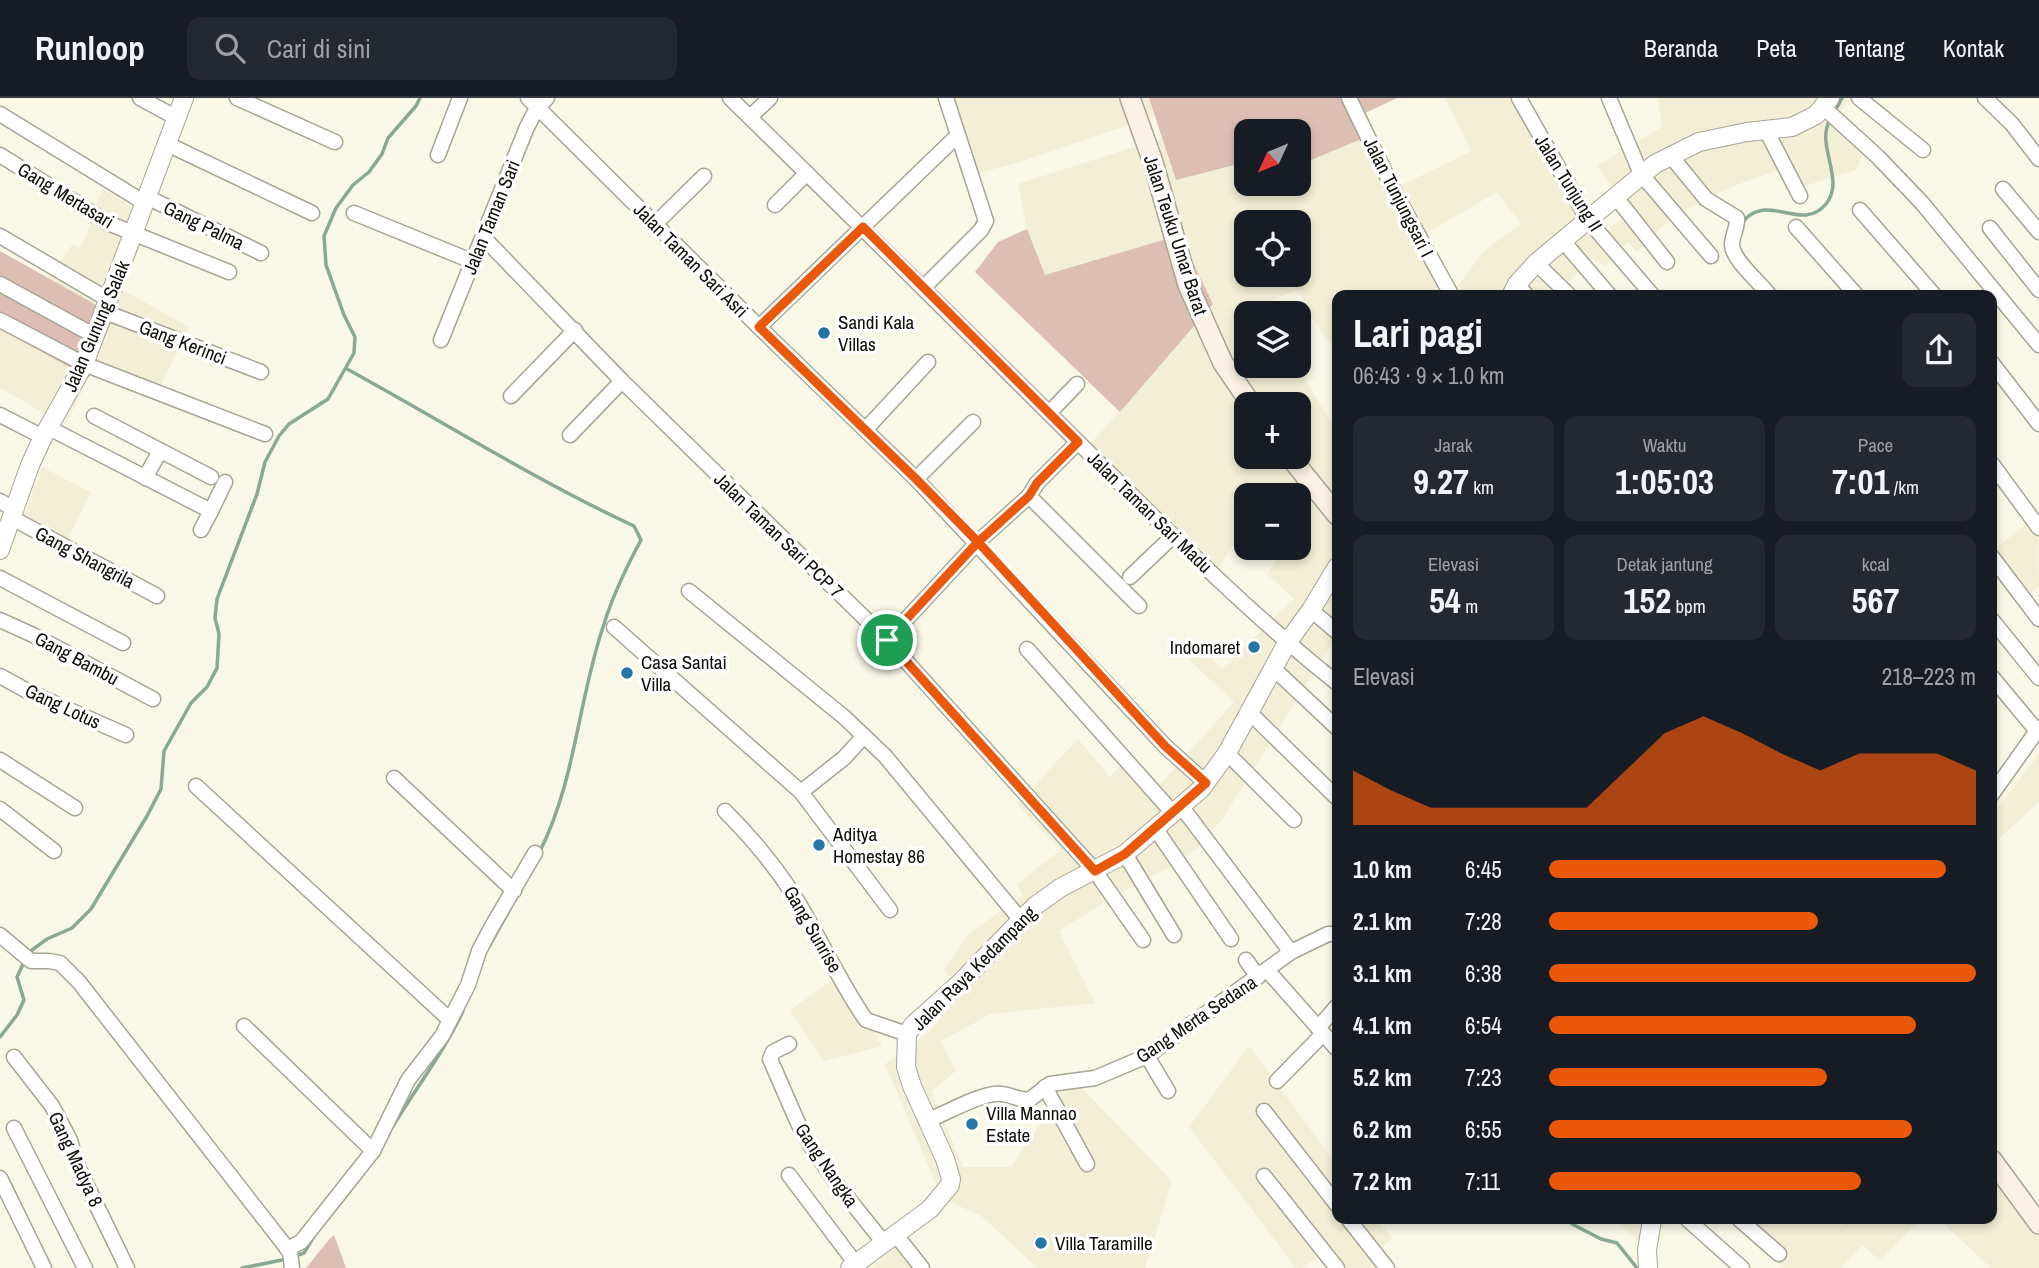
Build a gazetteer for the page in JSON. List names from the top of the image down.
{
  "streets": {
    "main road": ["Jalan Teuku Umar Barat"],
    "street": [
      "Jalan Tunjung II",
      "Gang Mertasari",
      "Jalan Tunjungsari I",
      "Jalan Taman Sari",
      "Gang Palma",
      "Jalan Taman Sari Asri",
      "Jalan Gunung Salak",
      "Gang Kerinci",
      "Jalan Taman Sari Madu",
      "Jalan Taman Sari PCP 7",
      "Gang Shangrila",
      "Gang Bambu",
      "Gang Lotus",
      "Gang Sunrise",
      "Jalan Raya Kedampang",
      "Gang Merta Sedana",
      "Gang Madya 8",
      "Gang Nangka"
    ]
  },
  "crossings": [
    ["Gang Mertasari", "Jalan Gunung Salak"],
    ["Jalan Taman Sari", "Jalan Taman Sari Asri"],
    ["Jalan Taman Sari", "Jalan Taman Sari PCP 7"],
    ["Gang Palma", "Jalan Gunung Salak"],
    ["Jalan Taman Sari Asri", "Jalan Raya Kedampang"],
    ["Jalan Gunung Salak", "Gang Kerinci"],
    ["Jalan Gunung Salak", "Gang Shangrila"],
    ["Jalan Taman Sari Madu", "Jalan Raya Kedampang"],
    ["Jalan Taman Sari PCP 7", "Jalan Raya Kedampang"],
    ["Gang Sunrise", "Jalan Raya Kedampang"],
    ["Jalan Raya Kedampang", "Gang Merta Sedana"],
    ["Jalan Raya Kedampang", "Gang Nangka"]
  ],
  "places": [
    "Sandi Kala Villas",
    "Indomaret",
    "Casa Santai Villa",
    "Aditya Homestay 86",
    "Villa Mannao Estate",
    "Villa Taramille"
  ],
  "north": "bottom left",
  "page": {
    "header": "Runloop",
    "search": "Cari di sini",
    "nav": [
      "Beranda",
      "Peta",
      "Tentang",
      "Kontak"
    ],
    "map_buttons": ["+", "−"],
    "heading": ["Lari pagi", "06:43 · 9 × 1.0 km"],
    "stats": [
      ["Jarak", "9.27 km"],
      ["Waktu", "1:05:03"],
      ["Pace", "7:01 /km"],
      ["Elevasi", "54 m"],
      ["Detak jantung", "152 bpm"],
      ["kcal", "567"]
    ],
    "chart": ["Elevasi", "218–223 m"],
    "list": [
      {
        "name": "1.0 km",
        "note": "6:45"
      },
      {
        "name": "2.1 km",
        "note": "7:28"
      },
      {
        "name": "3.1 km",
        "note": "6:38"
      },
      {
        "name": "4.1 km",
        "note": "6:54"
      },
      {
        "name": "5.2 km",
        "note": "7:23"
      },
      {
        "name": "6.2 km",
        "note": "6:55"
      },
      {
        "name": "7.2 km",
        "note": "7:11"
      }
    ]
  }
}
